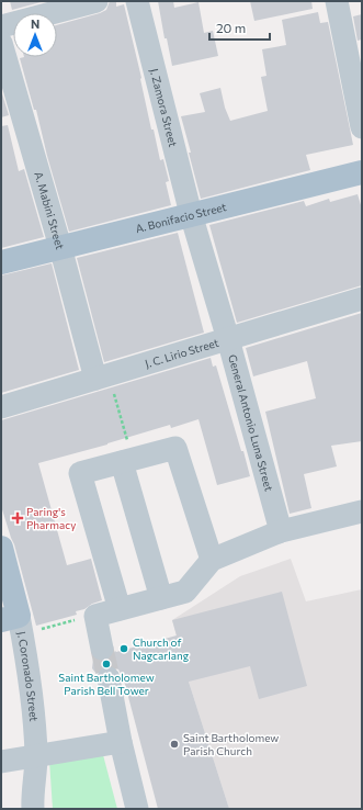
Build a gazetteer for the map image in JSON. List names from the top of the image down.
{
  "streets": {
    "main road": ["A. Bonifacio Street", "J. Coronado Street"],
    "street": [
      "J. Zamora Street",
      "A. Mabini Street",
      "J. C. Lirio Street",
      "General Antonio Luna Street"
    ]
  },
  "crossings": [
    ["J. Zamora Street", "A. Bonifacio Street"],
    ["J. Zamora Street", "General Antonio Luna Street"],
    ["A. Mabini Street", "A. Bonifacio Street"],
    ["A. Mabini Street", "J. C. Lirio Street"],
    ["A. Bonifacio Street", "General Antonio Luna Street"],
    ["J. C. Lirio Street", "General Antonio Luna Street"]
  ],
  "places": {
    "health": ["Paring's Pharmacy"],
    "other": ["Church of Nagcarlang", "Saint Bartholomew Parish Bell Tower", "Saint Bartholomew Parish Church"]
  },
  "scale_bar": "20 m",
  "north": "top"
}
